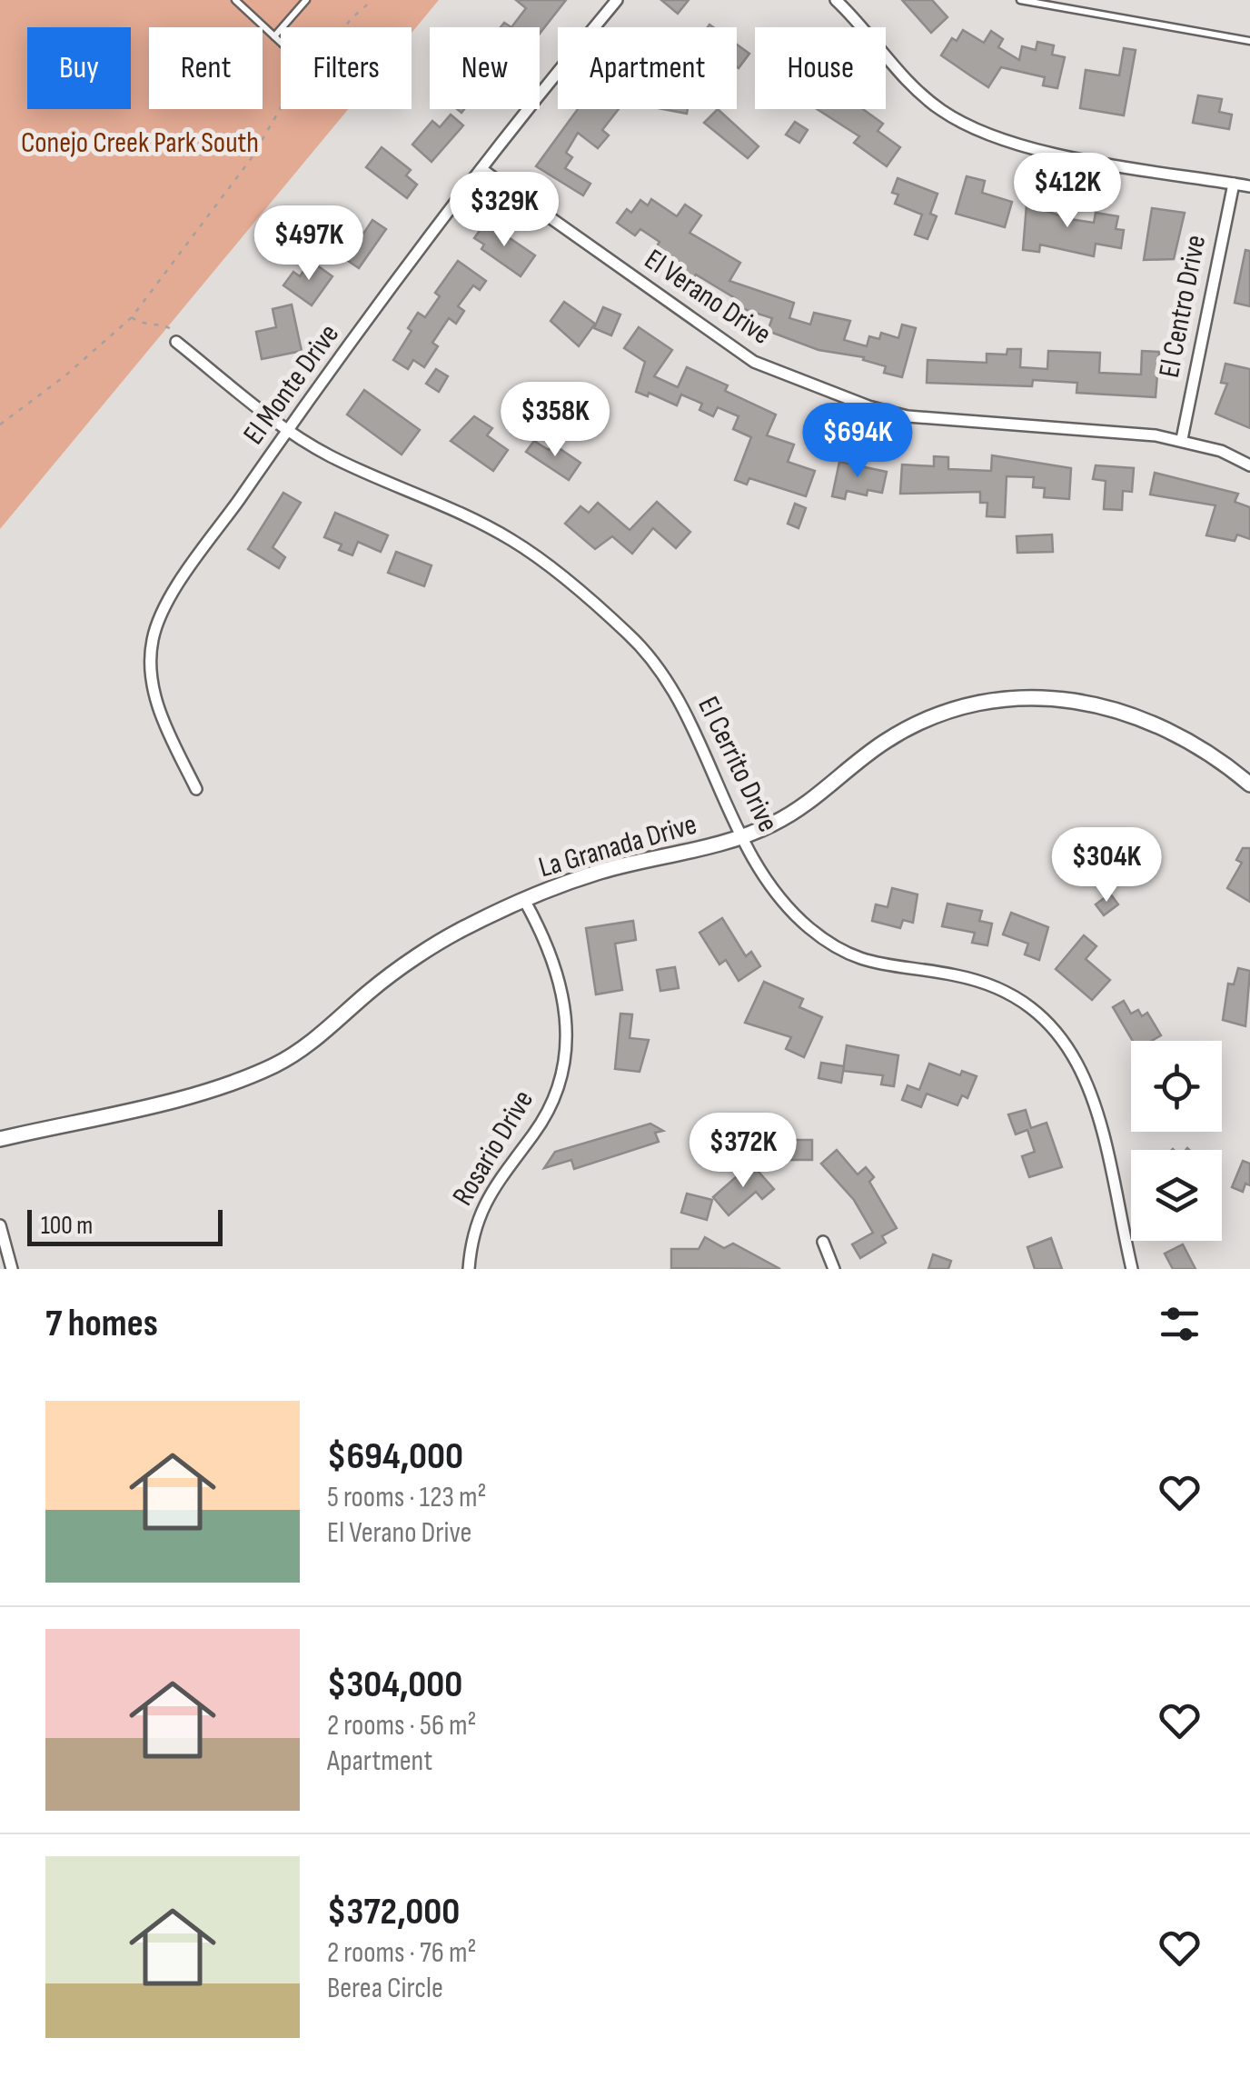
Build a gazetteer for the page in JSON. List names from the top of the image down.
{
  "streets": {
    "street": [
      "El Verano Drive",
      "El Centro Drive",
      "El Monte Drive",
      "El Cerrito Drive",
      "La Granada Drive",
      "Rosario Drive"
    ]
  },
  "crossings": [
    ["El Verano Drive", "El Centro Drive"],
    ["El Verano Drive", "El Monte Drive"],
    ["El Monte Drive", "El Cerrito Drive"],
    ["El Cerrito Drive", "La Granada Drive"],
    ["La Granada Drive", "Rosario Drive"]
  ],
  "parks": ["Conejo Creek Park South"],
  "scale_bar": "100 m",
  "page": {
    "chip": [
      "Buy",
      "Rent",
      "Filters",
      "New",
      "Apartment",
      "House"
    ],
    "price": [
      "$412K",
      "$329K",
      "$497K",
      "$358K",
      "$694K",
      "$304K",
      "$372K"
    ],
    "scale": "100 m",
    "heading": "7 homes",
    "list": [
      {
        "name": "$694,000",
        "note": "5 rooms · 123 m² · El Verano Drive"
      },
      {
        "name": "$304,000",
        "note": "2 rooms · 56 m² · Apartment"
      },
      {
        "name": "$372,000",
        "note": "2 rooms · 76 m² · Berea Circle"
      }
    ]
  }
}
